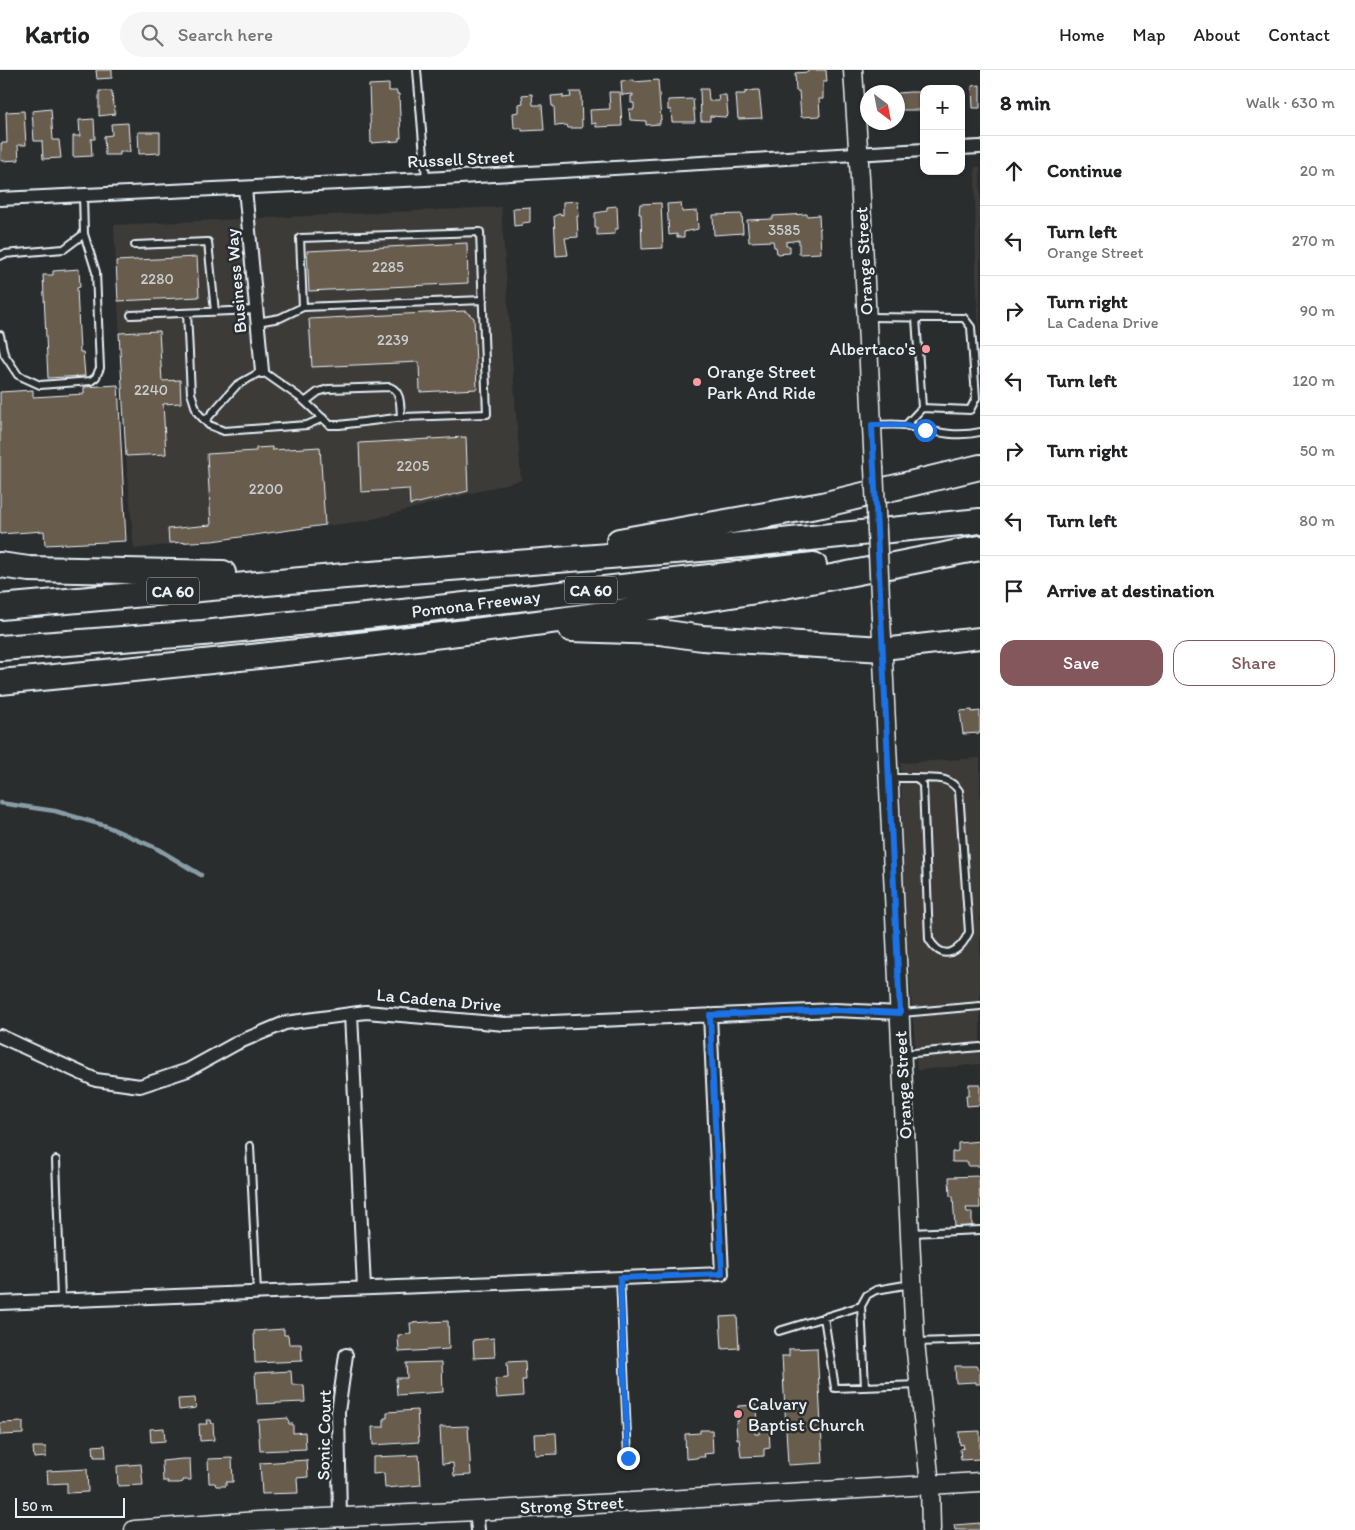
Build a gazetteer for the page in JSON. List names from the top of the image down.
{
  "streets": {
    "highway": ["CA 60", "Pomona Freeway"],
    "street": [
      "Russell Street",
      "Orange Street",
      "Business Way",
      "La Cadena Drive",
      "Sonic Court",
      "Strong Street"
    ]
  },
  "crossings": [
    ["Russell Street", "Orange Street"],
    ["Russell Street", "Business Way"],
    ["Orange Street", "La Cadena Drive"],
    ["Orange Street", "Strong Street"],
    ["Sonic Court", "Strong Street"]
  ],
  "places": ["Albertaco's", "Orange Street Park And Ride", "Calvary Baptist Church"],
  "house_numbers": [
    "3585",
    "2285",
    "2280",
    "2239",
    "2240",
    "2205",
    "2200"
  ],
  "scale_bar": "50 m",
  "north": "bottom right",
  "page": {
    "header": "Kartio",
    "search": "Search here",
    "nav": [
      "Home",
      "Map",
      "About",
      "Contact"
    ],
    "heading": ["8 min", "Walk · 630 m"],
    "map_buttons": ["+", "−"],
    "list": [
      ["Continue", "20 m"],
      ["Turn left", "Orange Street", "270 m"],
      ["Turn right", "La Cadena Drive", "90 m"],
      ["Turn left", "120 m"],
      ["Turn right", "50 m"],
      ["Turn left", "80 m"],
      "Arrive at destination"
    ],
    "buttons": ["Save", "Share"],
    "scale": "50 m"
  }
}
